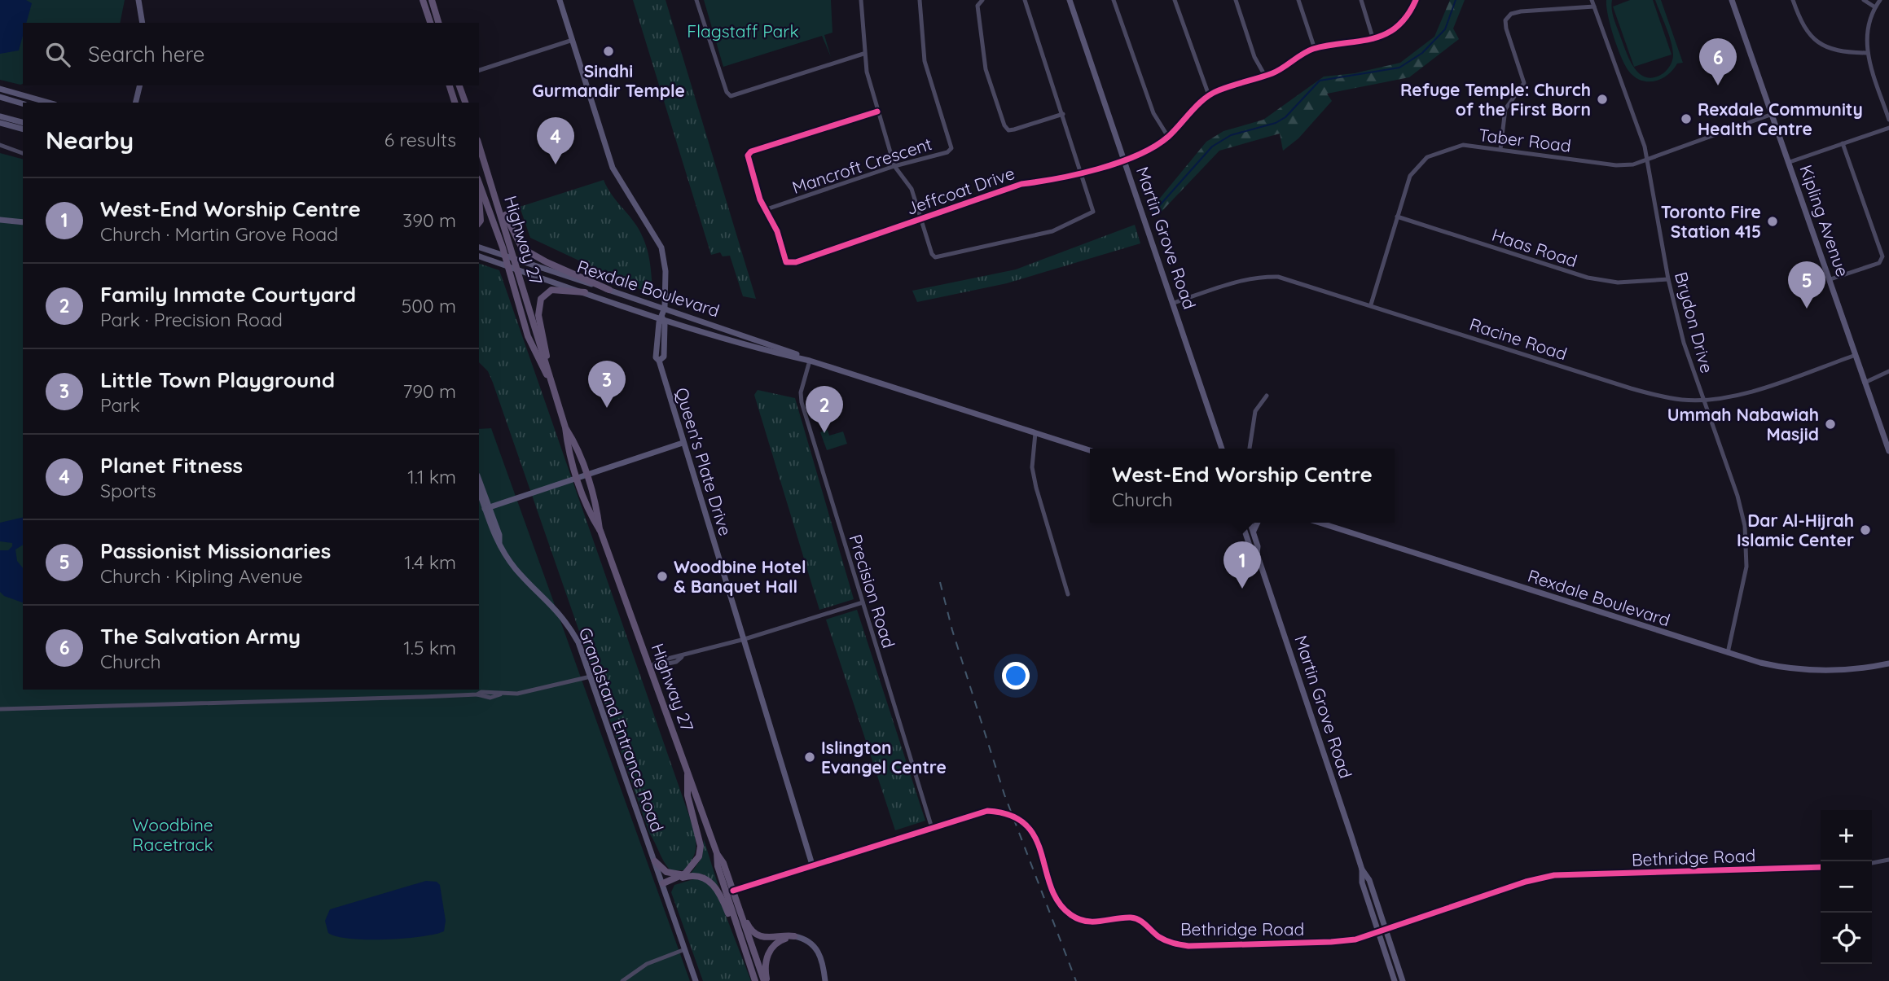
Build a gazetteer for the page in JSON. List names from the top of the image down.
{
  "streets": {
    "main road": [
      "Kipling Avenue",
      "Martin Grove Road",
      "Highway 27",
      "Rexdale Boulevard",
      "Queen's Plate Drive",
      "Grandstand Entrance Road"
    ],
    "street": [
      "Taber Road",
      "Mancroft Crescent",
      "Jeffcoat Drive",
      "Haas Road",
      "Brydon Drive",
      "Racine Road",
      "Precision Road",
      "Bethridge Road"
    ]
  },
  "crossings": [
    ["Taber Road", "Kipling Avenue"],
    ["Taber Road", "Haas Road"],
    ["Taber Road", "Brydon Drive"],
    ["Taber Road", "Racine Road"],
    ["Mancroft Crescent", "Jeffcoat Drive"],
    ["Jeffcoat Drive", "Martin Grove Road"],
    ["Kipling Avenue", "Racine Road"],
    ["Martin Grove Road", "Racine Road"],
    ["Martin Grove Road", "Bethridge Road"],
    ["Highway 27", "Rexdale Boulevard"],
    ["Highway 27", "Bethridge Road"],
    ["Haas Road", "Brydon Drive"],
    ["Rexdale Boulevard", "Brydon Drive"],
    ["Rexdale Boulevard", "Queen's Plate Drive"],
    ["Rexdale Boulevard", "Precision Road"],
    ["Brydon Drive", "Racine Road"],
    ["Queen's Plate Drive", "Bethridge Road"],
    ["Precision Road", "Bethridge Road"]
  ],
  "parks": ["Flagstaff Park", "Woodbine Racetrack"],
  "places": [
    "Sindhi Gurmandir Temple",
    "Refuge Temple: Church of the First Born",
    "Rexdale Community Health Centre",
    "Toronto Fire Station 415",
    "Ummah Nabawiah Masjid",
    "Dar Al-Hijrah Islamic Center",
    "Woodbine Hotel & Banquet Hall",
    "Islington Evangel Centre"
  ],
  "page": {
    "search": "Search here",
    "pins": [
      "6",
      "4",
      "5",
      "3",
      "2",
      "1"
    ],
    "heading": ["Nearby", "6 results"],
    "list": [
      {
        "mark": "1",
        "name": "West-End Worship Centre",
        "note": "Church · Martin Grove Road",
        "value": "390 m"
      },
      {
        "mark": "2",
        "name": "Family Inmate Courtyard",
        "note": "Park · Precision Road",
        "value": "500 m"
      },
      {
        "mark": "3",
        "name": "Little Town Playground",
        "note": "Park",
        "value": "790 m"
      },
      {
        "mark": "4",
        "name": "Planet Fitness",
        "note": "Sports",
        "value": "1.1 km"
      },
      {
        "mark": "5",
        "name": "Passionist Missionaries",
        "note": "Church · Kipling Avenue",
        "value": "1.4 km"
      },
      {
        "mark": "6",
        "name": "The Salvation Army",
        "note": "Church",
        "value": "1.5 km"
      }
    ],
    "popup": ["West-End Worship Centre", "Church"],
    "map_buttons": ["+", "−"]
  }
}
